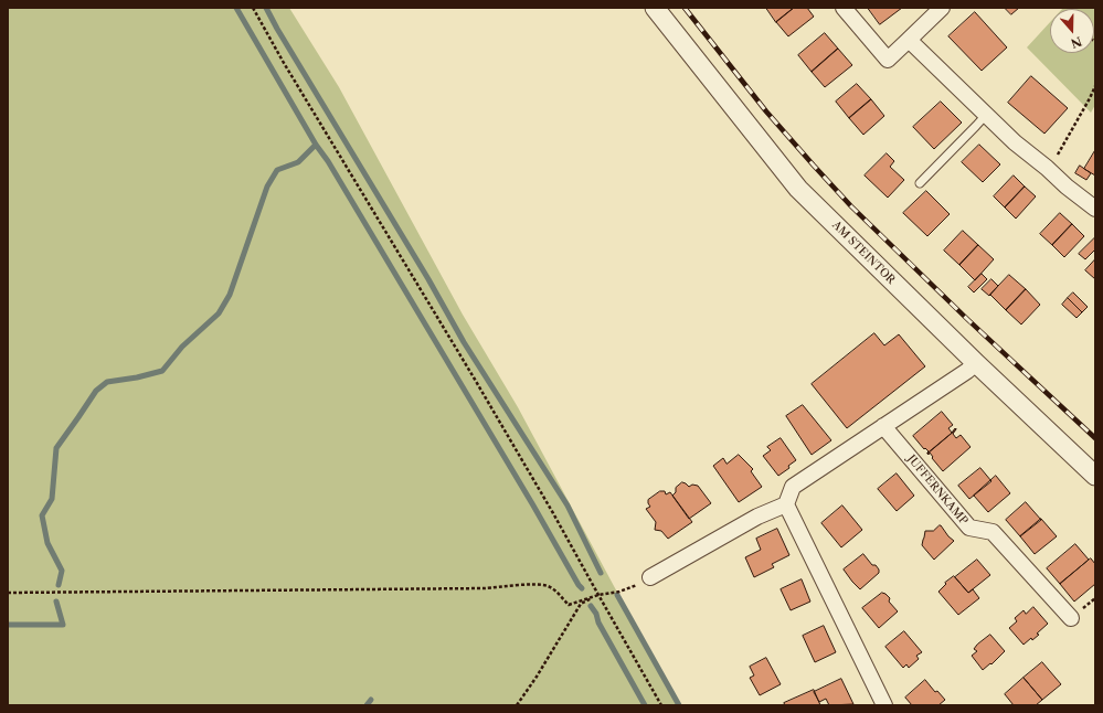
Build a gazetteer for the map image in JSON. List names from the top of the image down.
{
  "streets": {
    "street": ["AM STEINTOR", "JUFFERNKAMP"]
  },
  "north": "bottom"
}
